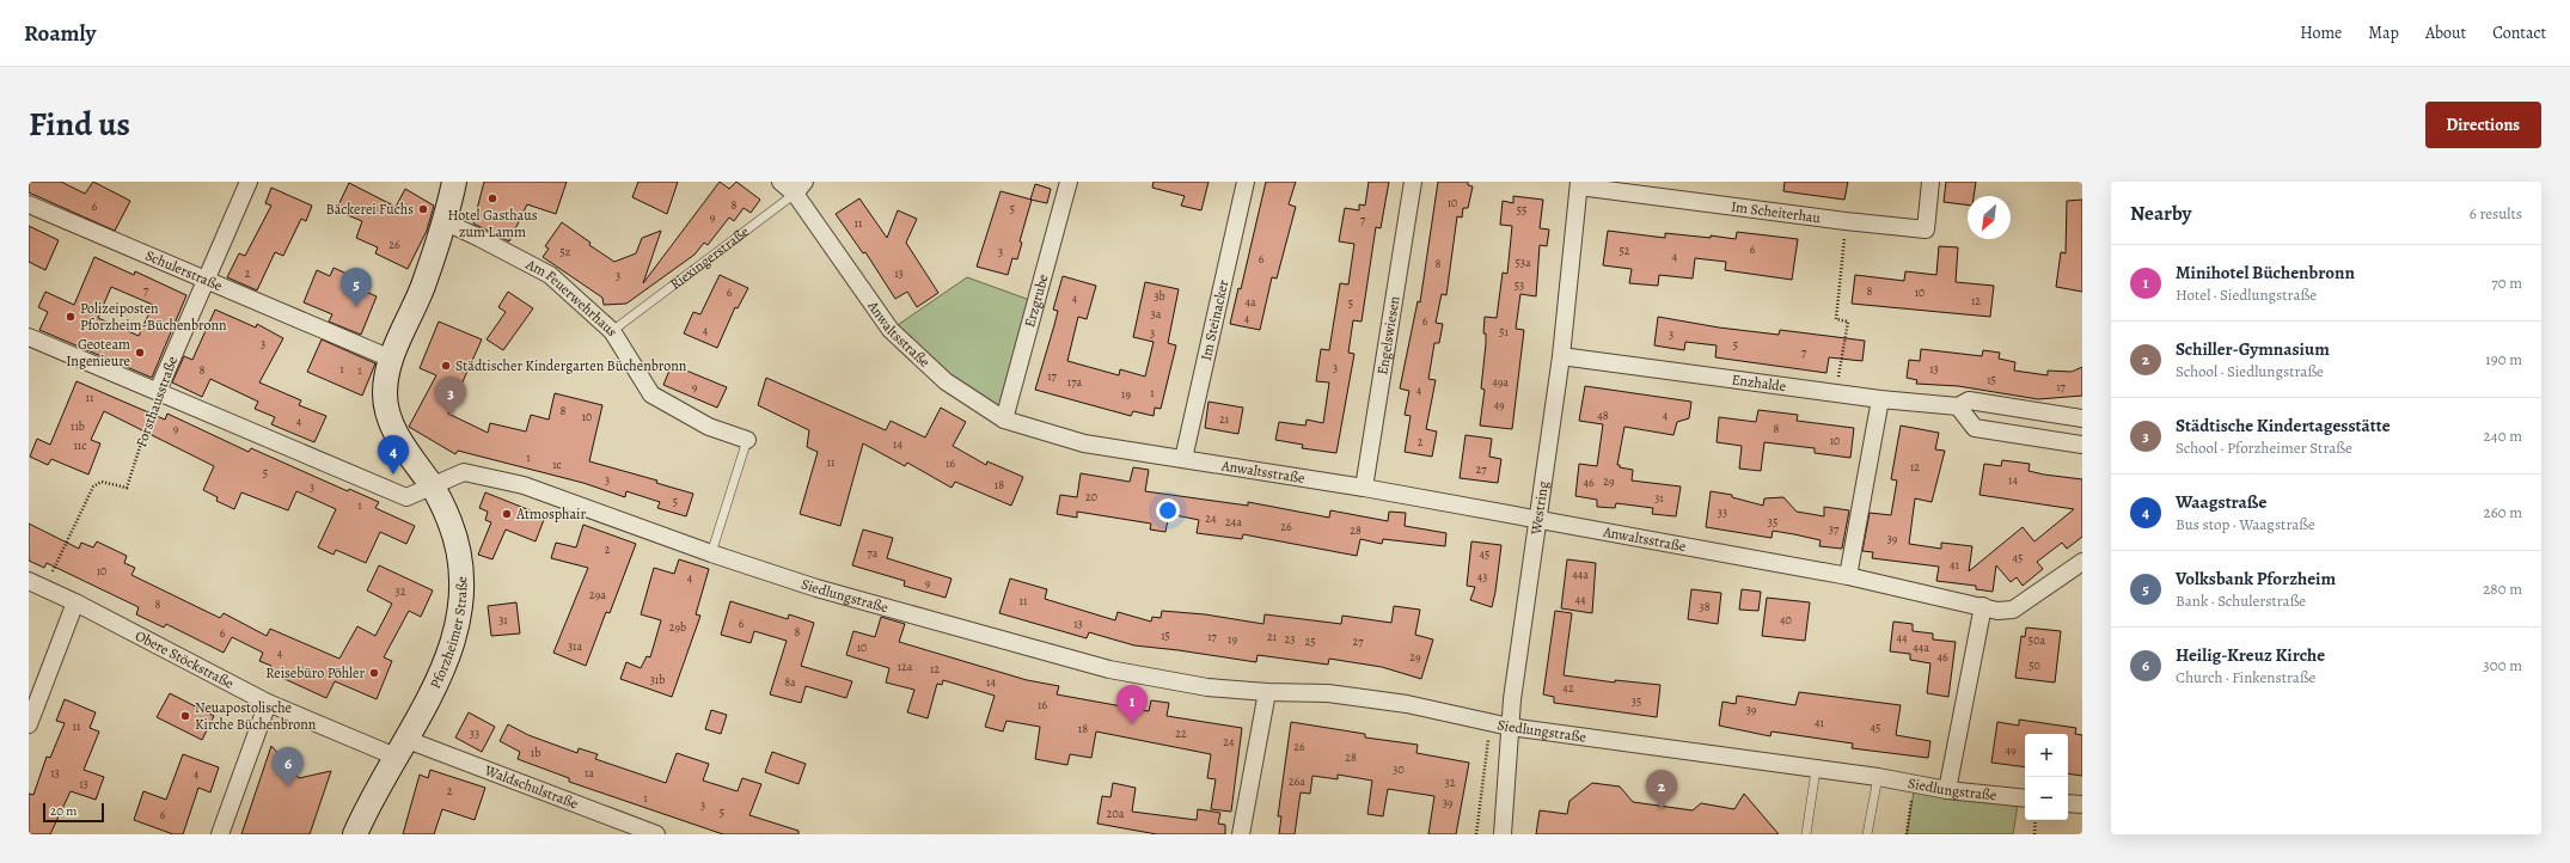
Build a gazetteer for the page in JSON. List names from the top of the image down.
{
  "streets": {
    "main road": ["Pforzheimer Straße"],
    "street": [
      "Im Scheiterhau",
      "Schulerstraße",
      "Am Feuerwehrhaus",
      "Erzgrube",
      "Im Steinacker",
      "Anwaltsstraße",
      "Engelswiesen",
      "Enzhalde",
      "Forsthausstraße",
      "Westring",
      "Siedlungstraße",
      "Obere Stöckstraße",
      "Waldschulstraße"
    ],
    "lane": ["Riexingerstraße"]
  },
  "crossings": [
    ["Im Scheiterhau", "Westring"],
    ["Riexingerstraße", "Am Feuerwehrhaus"],
    ["Riexingerstraße", "Anwaltsstraße"],
    ["Schulerstraße", "Forsthausstraße"],
    ["Schulerstraße", "Pforzheimer Straße"],
    ["Am Feuerwehrhaus", "Siedlungstraße"],
    ["Am Feuerwehrhaus", "Pforzheimer Straße"],
    ["Erzgrube", "Anwaltsstraße"],
    ["Im Steinacker", "Anwaltsstraße"],
    ["Anwaltsstraße", "Engelswiesen"],
    ["Anwaltsstraße", "Westring"],
    ["Enzhalde", "Westring"],
    ["Forsthausstraße", "Siedlungstraße"],
    ["Forsthausstraße", "Obere Stöckstraße"],
    ["Westring", "Siedlungstraße"],
    ["Siedlungstraße", "Pforzheimer Straße"],
    ["Pforzheimer Straße", "Obere Stöckstraße"],
    ["Pforzheimer Straße", "Waldschulstraße"],
    ["Obere Stöckstraße", "Waldschulstraße"]
  ],
  "places": [
    "Hotel Gasthaus zum Lamm",
    "Bäckerei Fuchs",
    "Polizeiposten Pforzheim-Büchenbronn",
    "Geoteam Ingenieure",
    "Städtischer Kindergarten Büchenbronn",
    "Atmosphair",
    "Reisebüro Pöhler",
    "Neuapostolische Kirche Büchenbronn"
  ],
  "house_numbers": [
    "10",
    "8",
    "6",
    "5",
    "55",
    "9",
    "7",
    "11",
    "26",
    "6",
    "52",
    "5z",
    "3",
    "4",
    "6",
    "53a",
    "8",
    "2",
    "13",
    "3",
    "53",
    "7",
    "8",
    "6",
    "10",
    "3b",
    "4",
    "12",
    "4a",
    "5",
    "3a",
    "4",
    "6",
    "4",
    "51",
    "3",
    "3",
    "3",
    "5",
    "7",
    "3",
    "1",
    "13",
    "8",
    "1",
    "17",
    "15",
    "17a",
    "49a",
    "9",
    "17",
    "4",
    "1",
    "19",
    "11",
    "49",
    "8",
    "48",
    "4",
    "10",
    "21",
    "4",
    "11b",
    "9",
    "8",
    "10",
    "2",
    "14",
    "11c",
    "1",
    "11",
    "16",
    "1c",
    "12",
    "27",
    "5",
    "3",
    "14",
    "29",
    "46",
    "18",
    "3",
    "20",
    "31",
    "5",
    "1",
    "33",
    "24",
    "24a",
    "35",
    "26",
    "37",
    "28",
    "39",
    "2",
    "7a",
    "45",
    "45",
    "41",
    "10",
    "44a",
    "43",
    "4",
    "9",
    "32",
    "29a",
    "44",
    "11",
    "8",
    "38",
    "31",
    "40",
    "6",
    "13",
    "29b",
    "8",
    "6",
    "15",
    "17",
    "21",
    "44",
    "19",
    "23",
    "50a",
    "25",
    "27",
    "31a",
    "10",
    "44a",
    "4",
    "29",
    "46",
    "50",
    "12a",
    "12",
    "31b",
    "8a",
    "14",
    "42",
    "35",
    "16",
    "39",
    "41",
    "11",
    "45",
    "18",
    "33",
    "22",
    "24",
    "26",
    "49",
    "1b",
    "28",
    "30",
    "13",
    "1a",
    "4",
    "26a",
    "32",
    "13",
    "2",
    "1",
    "39",
    "3",
    "5",
    "20a",
    "6"
  ],
  "scale_bar": "20 m",
  "north": "bottom left",
  "page": {
    "header": "Roamly",
    "nav": [
      "Home",
      "Map",
      "About",
      "Contact"
    ],
    "title": "Find us",
    "buttons": "Directions",
    "heading": ["Nearby", "6 results"],
    "list": [
      {
        "mark": "1",
        "name": "Minihotel Büchenbronn",
        "note": "Hotel · Siedlungstraße",
        "value": "70 m"
      },
      {
        "mark": "2",
        "name": "Schiller-Gymnasium",
        "note": "School · Siedlungstraße",
        "value": "190 m"
      },
      {
        "mark": "3",
        "name": "Städtische Kindertagesstätte",
        "note": "School · Pforzheimer Straße",
        "value": "240 m"
      },
      {
        "mark": "4",
        "name": "Waagstraße",
        "note": "Bus stop · Waagstraße",
        "value": "260 m"
      },
      {
        "mark": "5",
        "name": "Volksbank Pforzheim",
        "note": "Bank · Schulerstraße",
        "value": "280 m"
      },
      {
        "mark": "6",
        "name": "Heilig-Kreuz Kirche",
        "note": "Church · Finkenstraße",
        "value": "300 m"
      }
    ],
    "pins": [
      "5",
      "3",
      "4",
      "1",
      "6",
      "2"
    ],
    "map_buttons": ["+", "−"],
    "scale": "20 m"
  }
}
